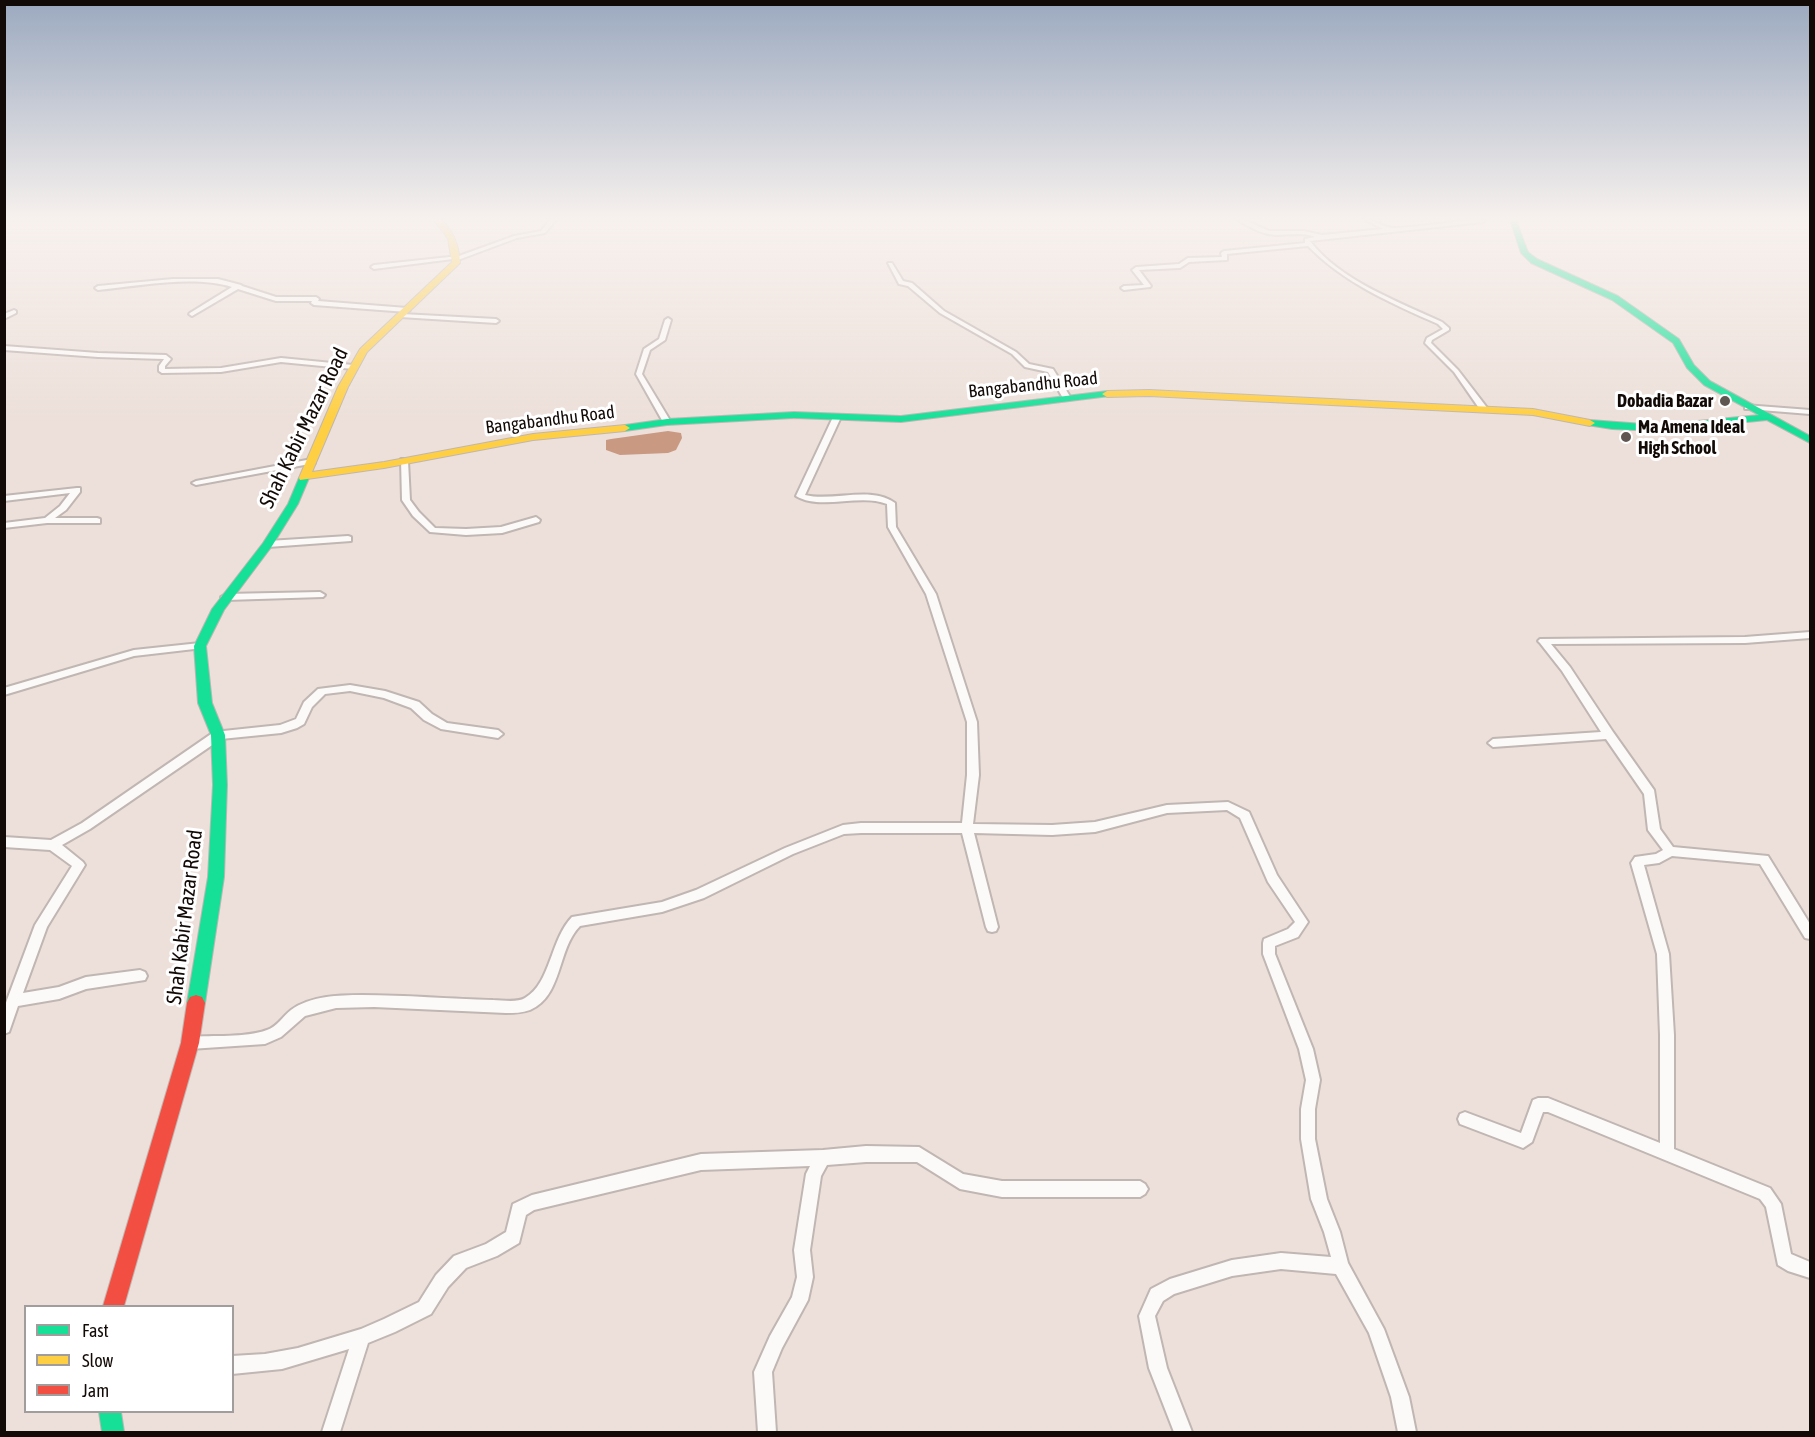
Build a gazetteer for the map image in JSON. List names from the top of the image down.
{
  "streets": {
    "street": ["Bangabandhu Road", "Shah Kabir Mazar Road"]
  },
  "crossings": [
    ["Bangabandhu Road", "Shah Kabir Mazar Road"]
  ],
  "places": ["Dobadia Bazar", "Ma Amena Ideal High School"],
  "legend": ["Fast", "Slow", "Jam"]
}
